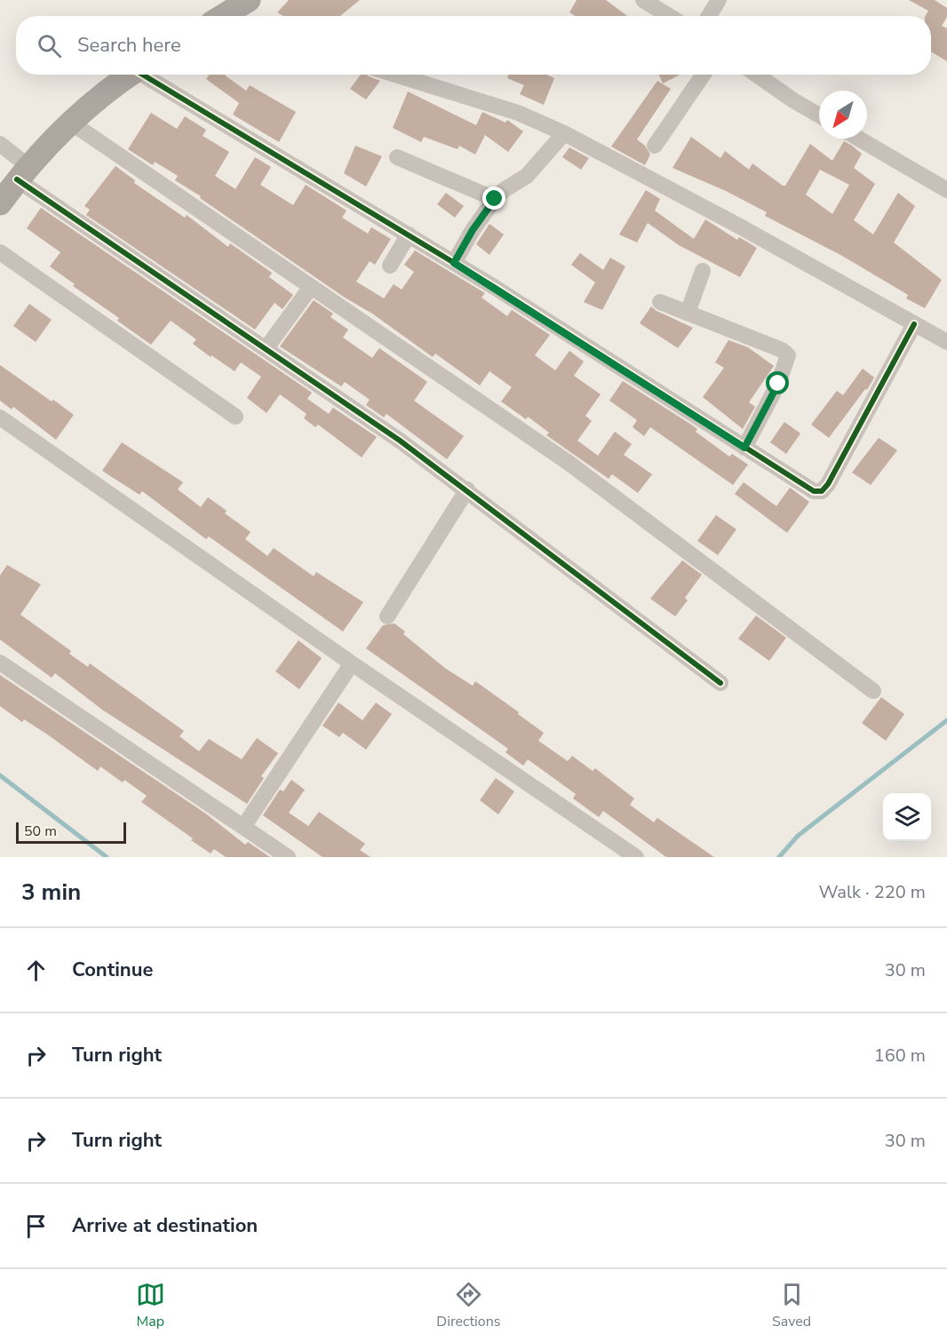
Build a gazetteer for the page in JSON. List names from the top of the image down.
{
  "scale_bar": "50 m",
  "north": "bottom left",
  "page": {
    "search": "Search here",
    "scale": "50 m",
    "heading": ["3 min", "Walk · 220 m"],
    "list": [
      ["Continue", "30 m"],
      ["Turn right", "160 m"],
      ["Turn right", "30 m"],
      "Arrive at destination"
    ],
    "nav": ["Map", "Directions", "Saved"]
  }
}
